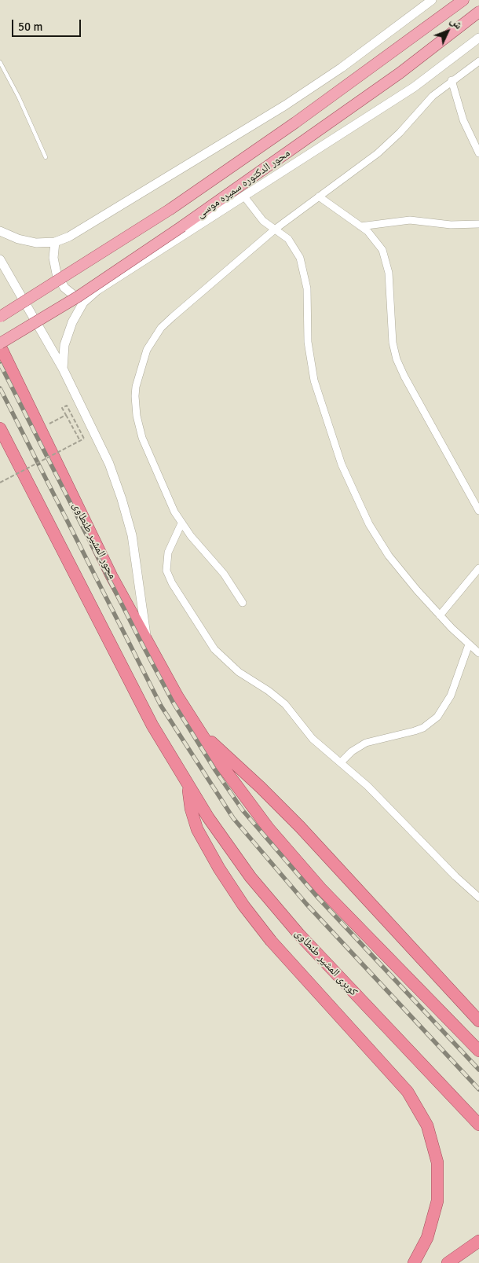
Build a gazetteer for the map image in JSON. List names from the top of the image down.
{
  "streets": {
    "highway": ["محور المشير طنطاوى", "كوبرى المشير طنطاوى"],
    "main road": ["محور الدكتوره سميره موسى"]
  },
  "crossings": [
    ["محور الدكتوره سميره موسى", "محور المشير طنطاوى"]
  ],
  "scale_bar": "50 m",
  "north": "top right"
}
